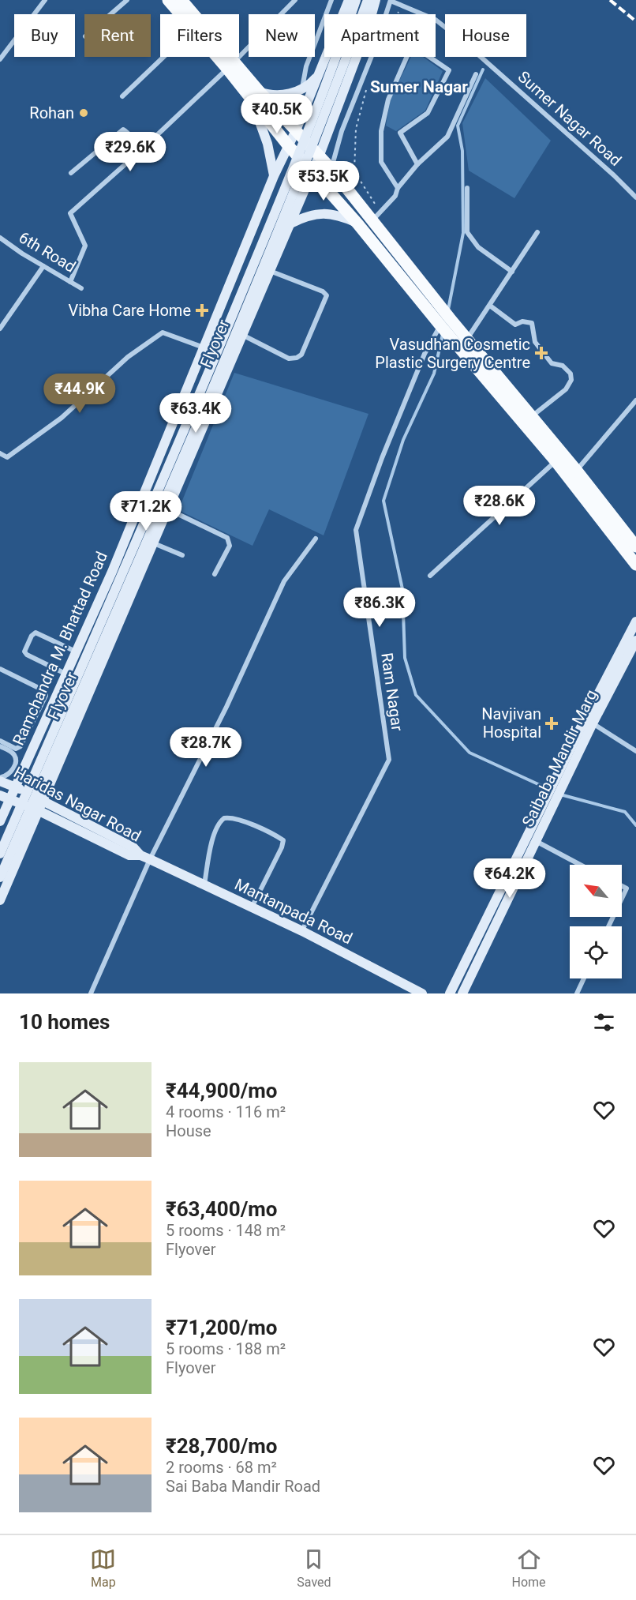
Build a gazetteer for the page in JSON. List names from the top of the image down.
{
  "streets": {
    "main road": [
      "Flyover",
      "Ramchandra M. Bhattad Road",
      "Saibaba Mandir Marg",
      "Haridas Nagar Road",
      "Mantanpada Road"
    ],
    "street": ["Sumer Nagar Road", "6th Road", "Ram Nagar"]
  },
  "crossings": [
    ["Ramchandra M. Bhattad Road", "Haridas Nagar Road"],
    ["Ram Nagar", "Mantanpada Road"],
    ["Haridas Nagar Road", "Mantanpada Road"]
  ],
  "districts": ["Sumer Nagar"],
  "places": {
    "other": ["Rohan"],
    "health": ["Vibha Care Home", "Vasudhan Cosmetic Plastic Surgery Centre", "Navjivan Hospital"]
  },
  "north": "top left",
  "page": {
    "chip": [
      "Buy",
      "Rent",
      "Filters",
      "New",
      "Apartment",
      "House"
    ],
    "price": [
      "₹40.5K",
      "₹29.6K",
      "₹53.5K",
      "₹44.9K",
      "₹63.4K",
      "₹28.6K",
      "₹71.2K",
      "₹86.3K",
      "₹28.7K",
      "₹64.2K"
    ],
    "heading": "10 homes",
    "list": [
      {
        "name": "₹44,900/mo",
        "note": "4 rooms · 116 m² · House"
      },
      {
        "name": "₹63,400/mo",
        "note": "5 rooms · 148 m² · Flyover"
      },
      {
        "name": "₹71,200/mo",
        "note": "5 rooms · 188 m² · Flyover"
      },
      {
        "name": "₹28,700/mo",
        "note": "2 rooms · 68 m² · Sai Baba Mandir Road"
      }
    ],
    "tabs": ["Map", "Saved", "Home"]
  }
}
